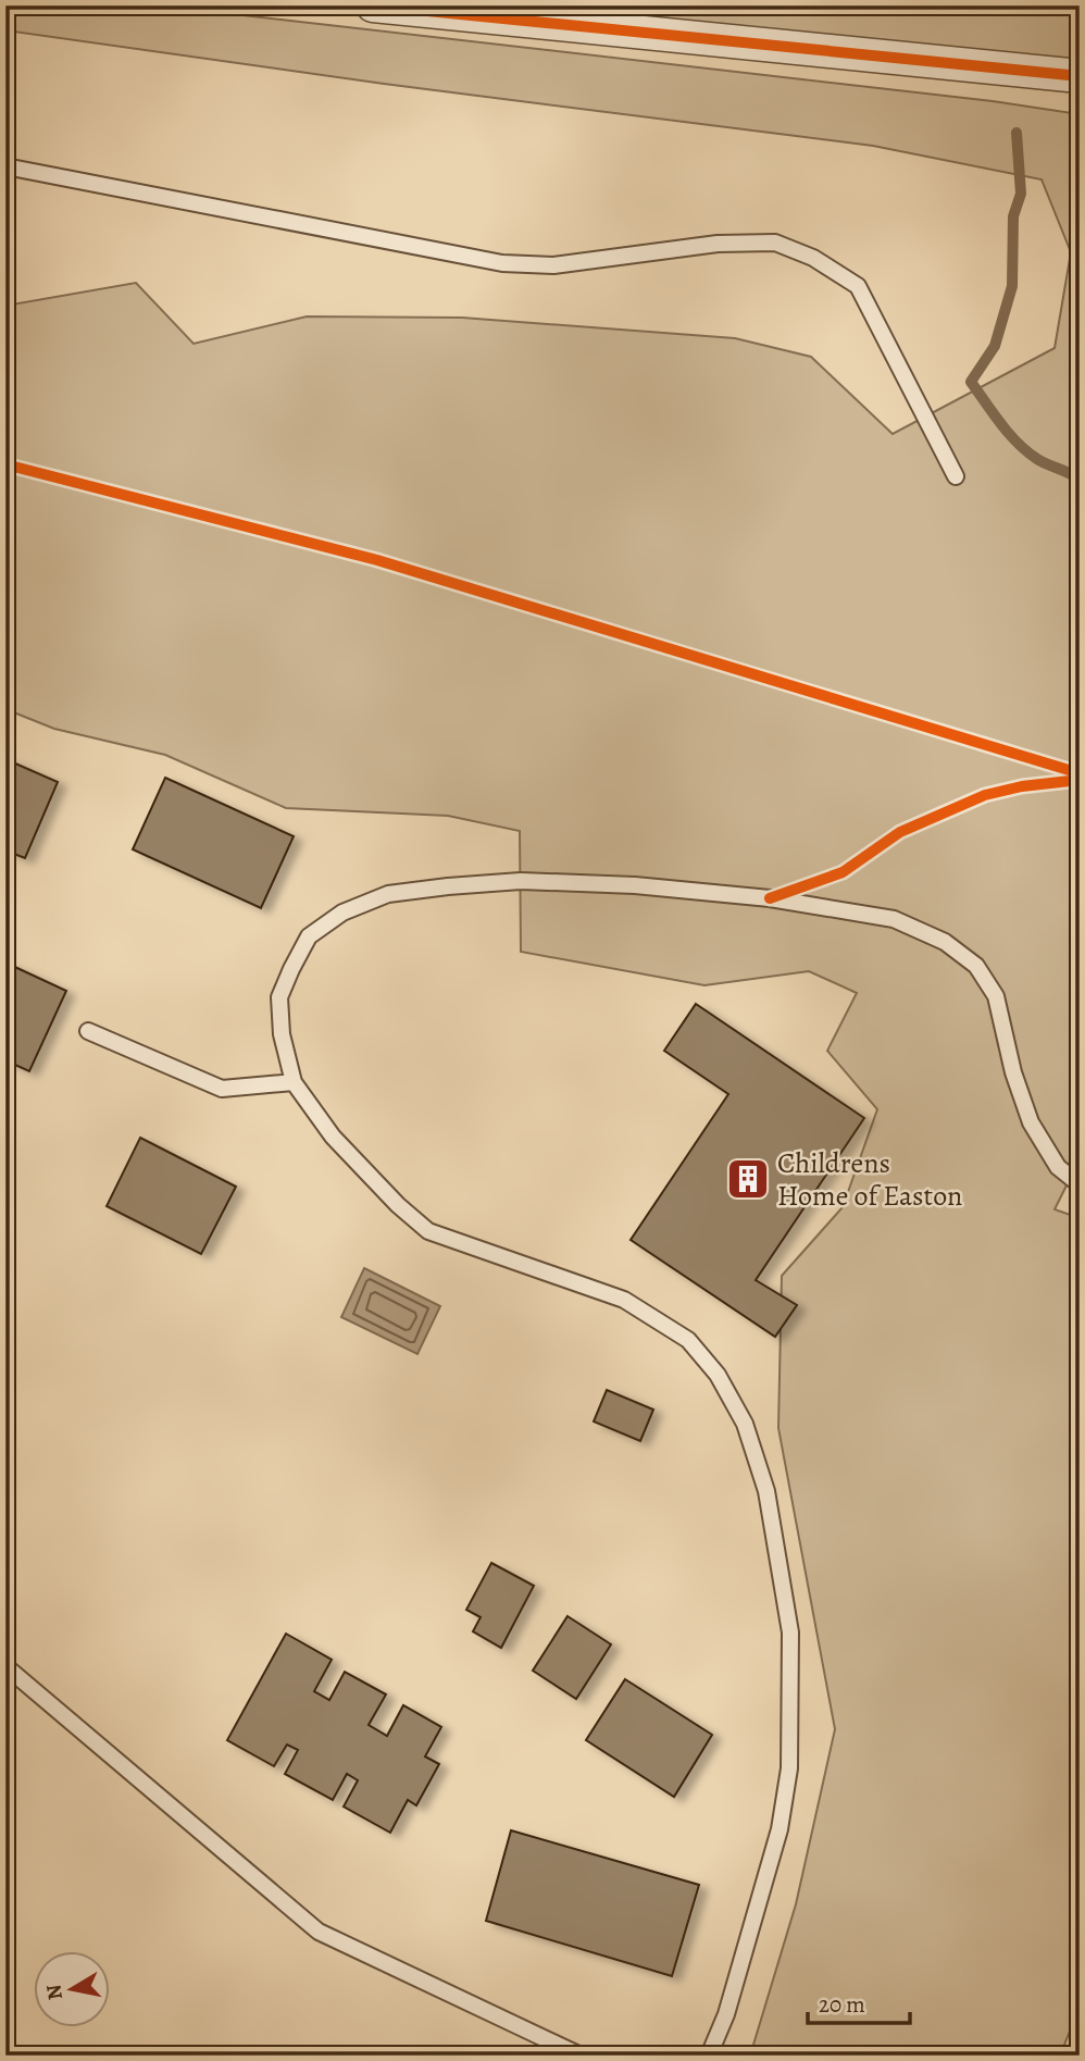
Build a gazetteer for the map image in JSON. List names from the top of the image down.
{
  "places": {
    "building": ["Childrens Home of Easton"]
  },
  "scale_bar": "20 m",
  "north": "left"
}
